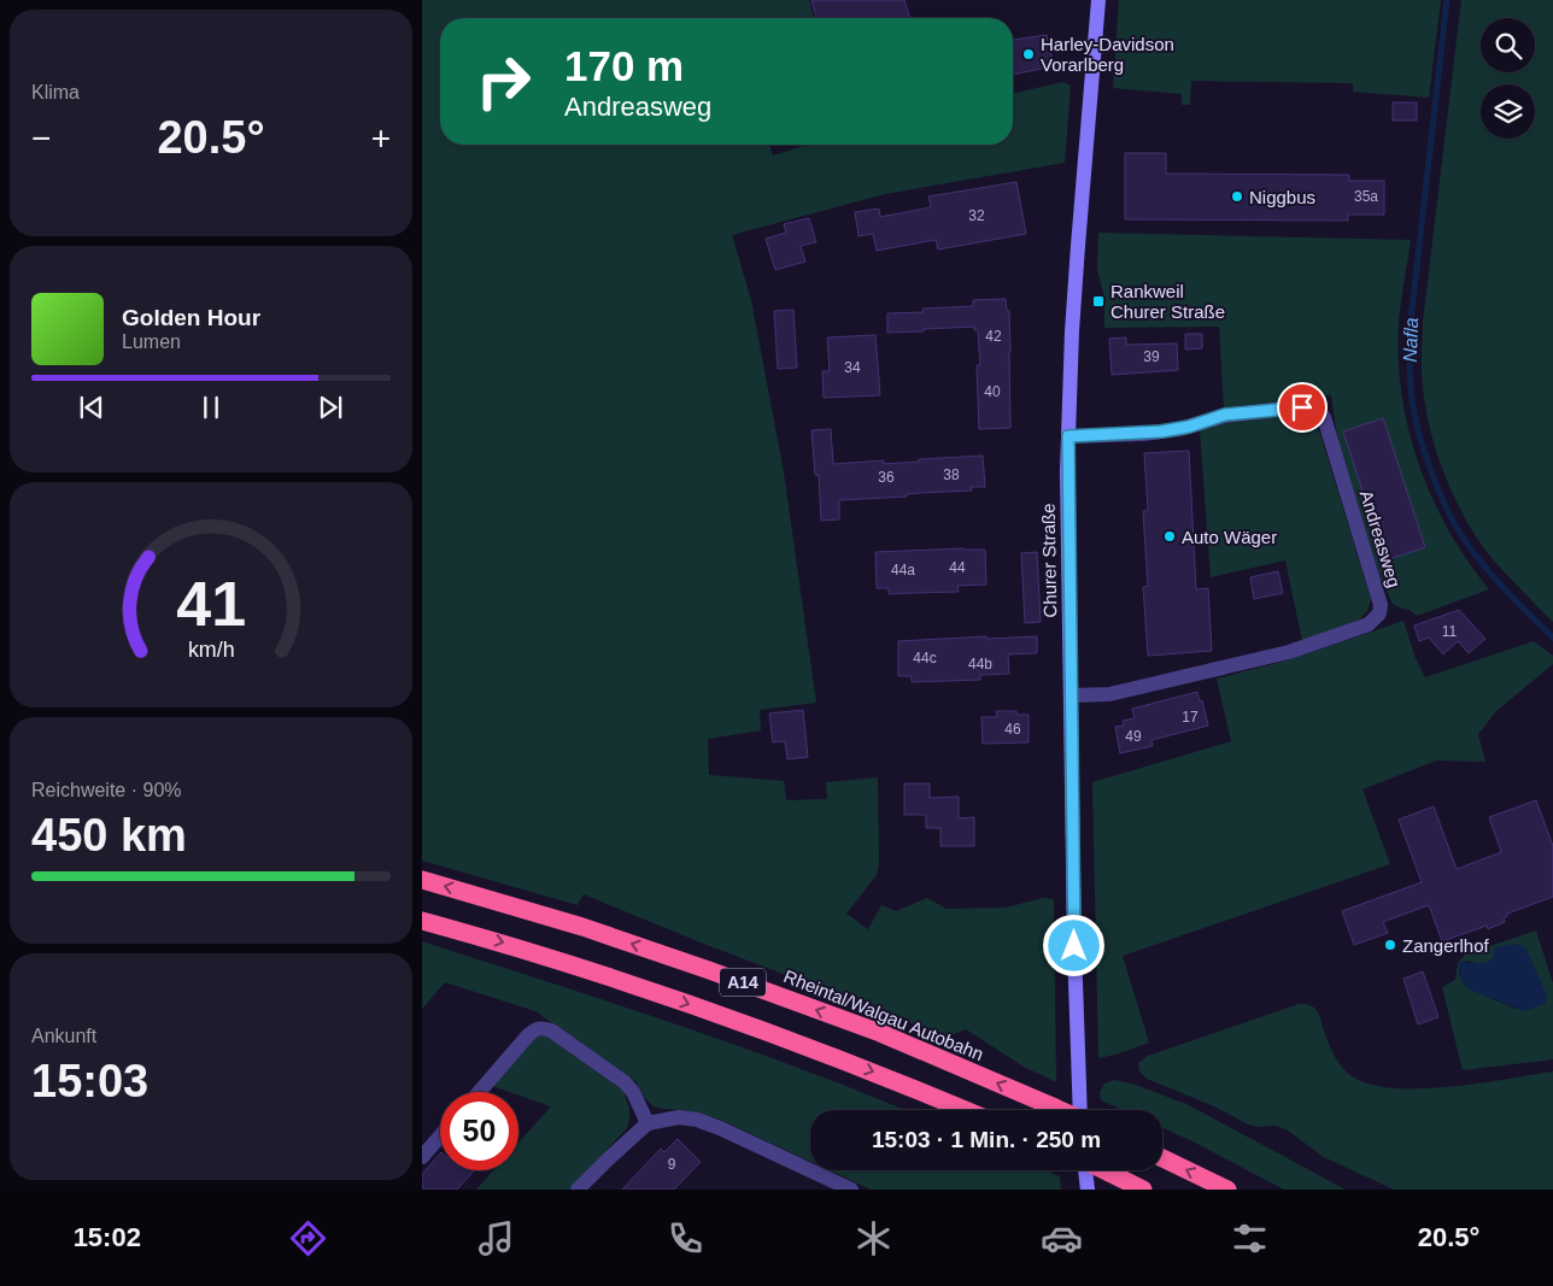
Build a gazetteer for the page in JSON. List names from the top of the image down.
{
  "streets": {
    "highway": ["A14", "Rheintal/Walgau Autobahn"],
    "main road": ["Churer Straße"],
    "street": ["Andreasweg"]
  },
  "crossings": [
    ["Andreasweg", "Churer Straße"]
  ],
  "water": ["Nafla"],
  "places": {
    "other": [
      "Harley-Davidson Vorarlberg",
      "Niggbus",
      "Auto Wäger",
      "Zangerlhof"
    ],
    "transit": ["Rankweil Churer Straße"]
  },
  "house_numbers": [
    "35a",
    "32",
    "42",
    "39",
    "34",
    "40",
    "38",
    "36",
    "44",
    "44a",
    "11",
    "44c",
    "44b",
    "17",
    "46",
    "49",
    "9"
  ],
  "page": {
    "tile": [
      "Klima",
      ["Reichweite · 90%", "450 km"],
      ["Ankunft", "15:03"]
    ],
    "turn": ["170 m", "Andreasweg"],
    "heat": ["−", "20.5°", "+"],
    "song": ["Golden Hour", "Lumen"],
    "limit": "50",
    "trip": "15:03 · 1 Min. · 250 m",
    "tabs": ["15:02", "20.5°"],
    "gauge": ["41", "km/h"]
  }
}
